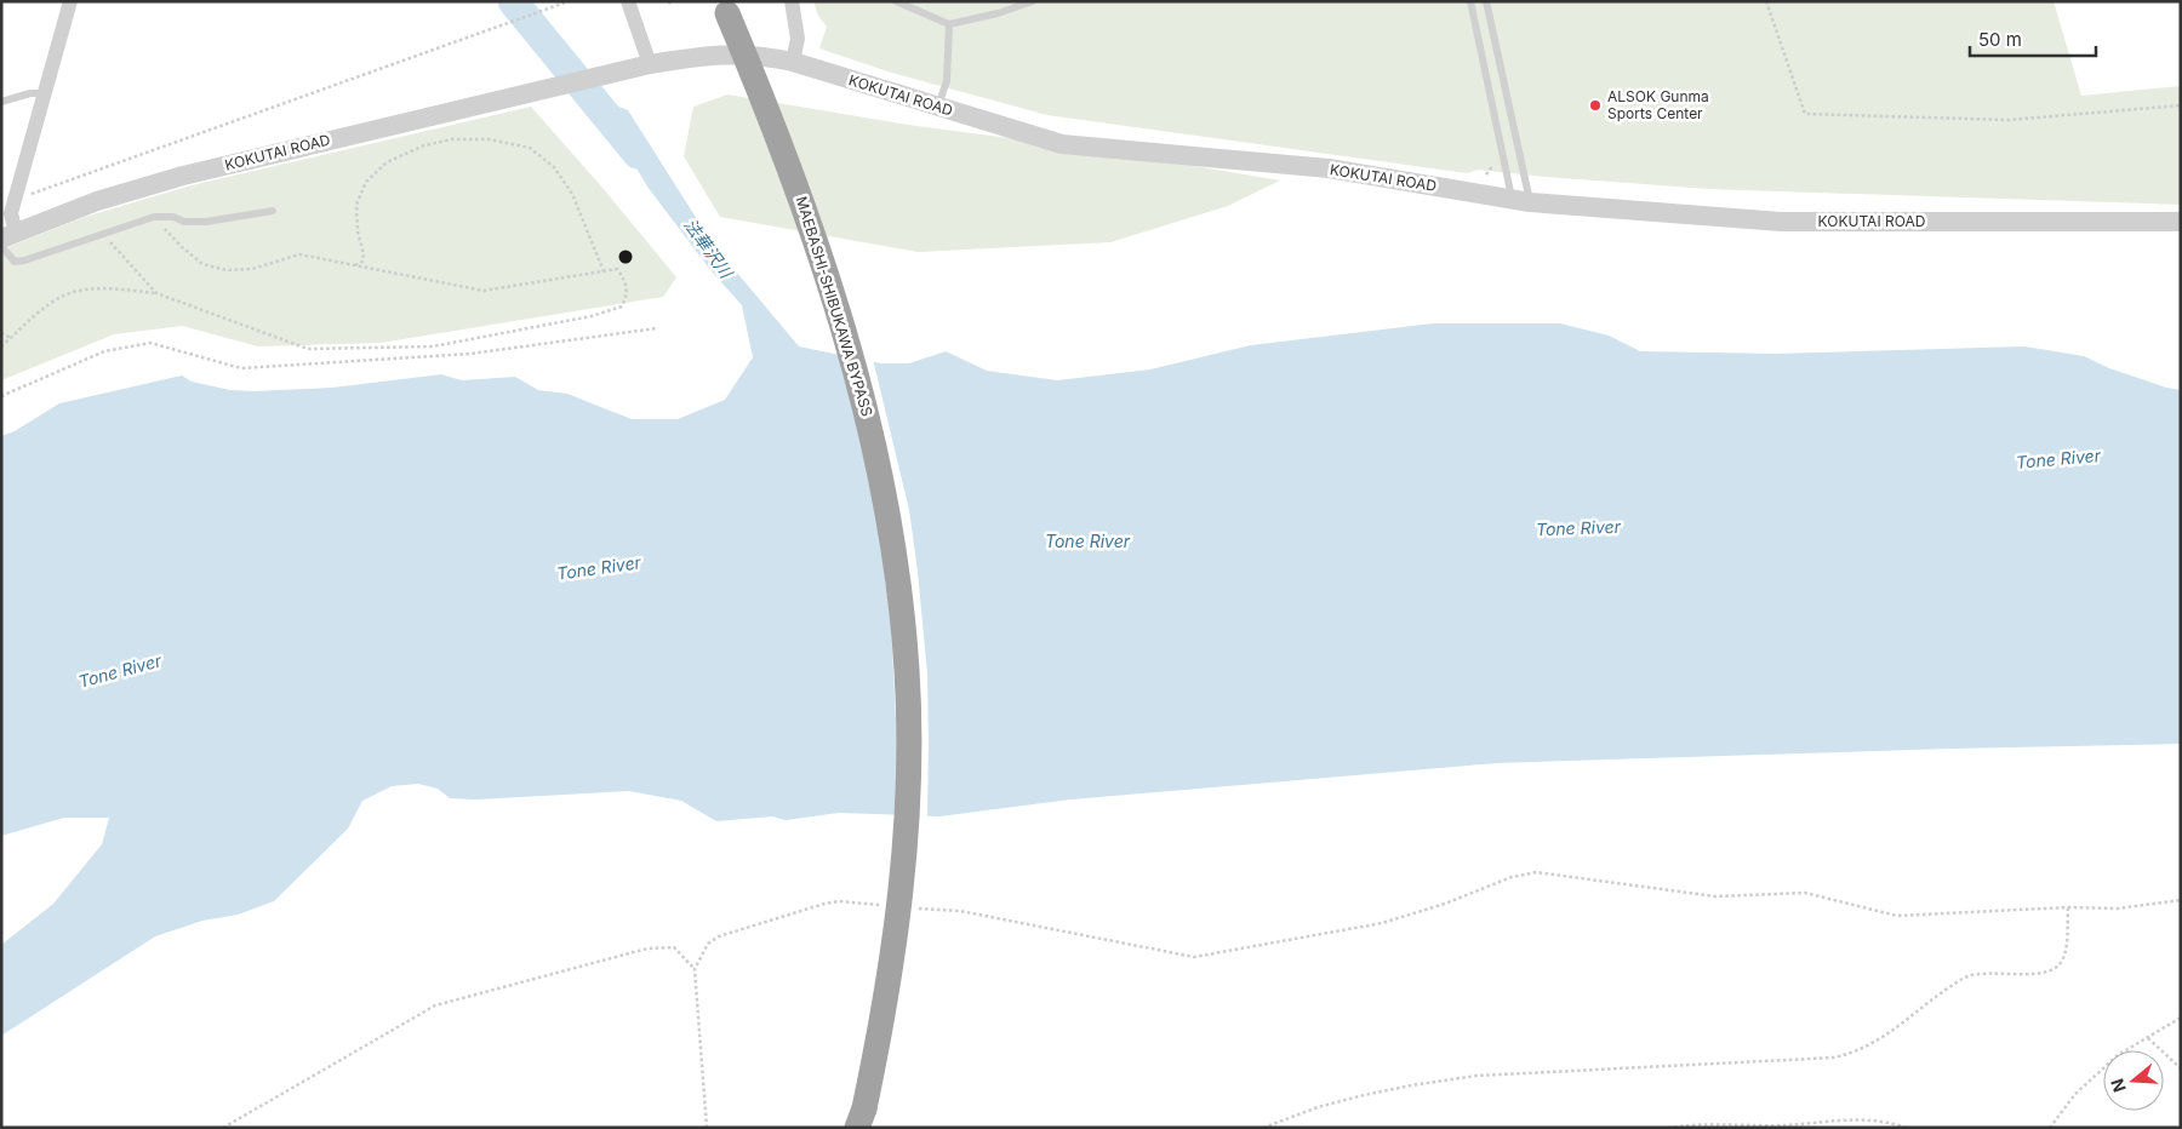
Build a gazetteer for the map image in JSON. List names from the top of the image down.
{
  "streets": {
    "highway": ["MAEBASHI-SHIBUKAWA BYPASS"],
    "street": ["KOKUTAI ROAD"]
  },
  "water": ["法華沢川", "Tone River"],
  "places": ["ALSOK Gunma Sports Center"],
  "scale_bar": "50 m",
  "north": "left"
}
